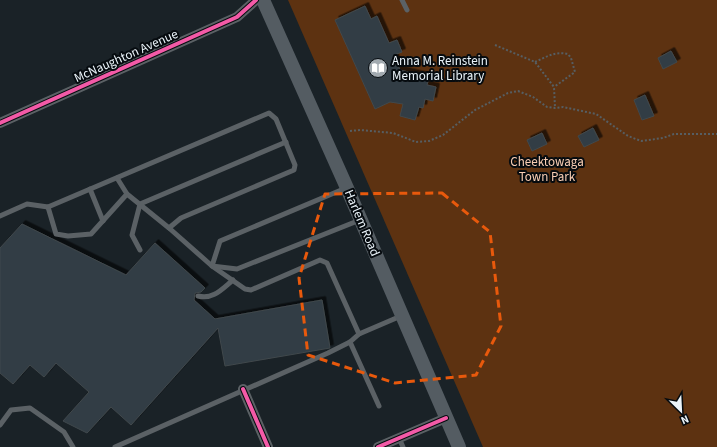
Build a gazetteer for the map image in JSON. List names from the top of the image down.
{
  "streets": {
    "main road": ["Harlem Road"],
    "street": ["McNaughton Avenue"]
  },
  "parks": ["Cheektowaga Town Park"],
  "places": {
    "library": ["Anna M. Reinstein Memorial Library"]
  },
  "north": "bottom right"
}
